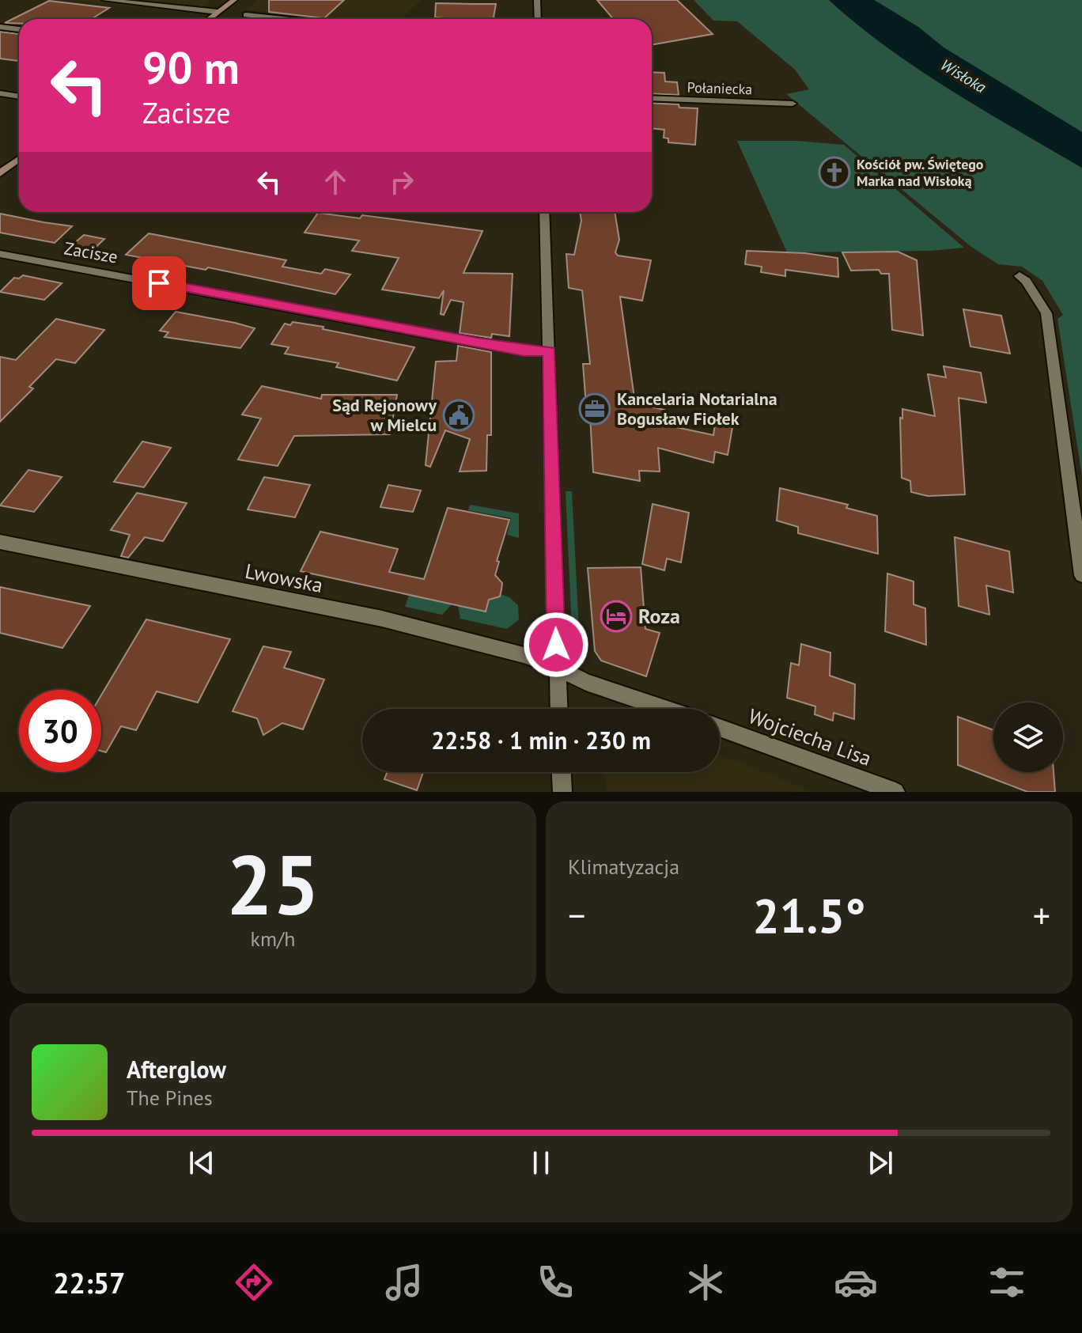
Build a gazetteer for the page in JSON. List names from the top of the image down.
{
  "streets": {
    "street": [
      "Połaniecka",
      "Zacisze",
      "Lwowska",
      "Wojciecha Lisa"
    ]
  },
  "water": ["Wisłoka"],
  "places": {
    "church": ["Kościół pw. Świętego Marka nad Wisłoką"],
    "office": ["Kancelaria Notarialna Bogusław Fiołek"],
    "public building": ["Sąd Rejonowy w Mielcu"],
    "hotel": ["Roza"]
  },
  "page": {
    "turn": ["90 m", "Zacisze"],
    "limit": "30",
    "trip": "22:58 · 1 min · 230 m",
    "tile": [
      ["25", "km/h"],
      "Klimatyzacja"
    ],
    "heat": ["−", "21.5°", "+"],
    "song": ["Afterglow", "The Pines"],
    "tabs": "22:57"
  }
}
